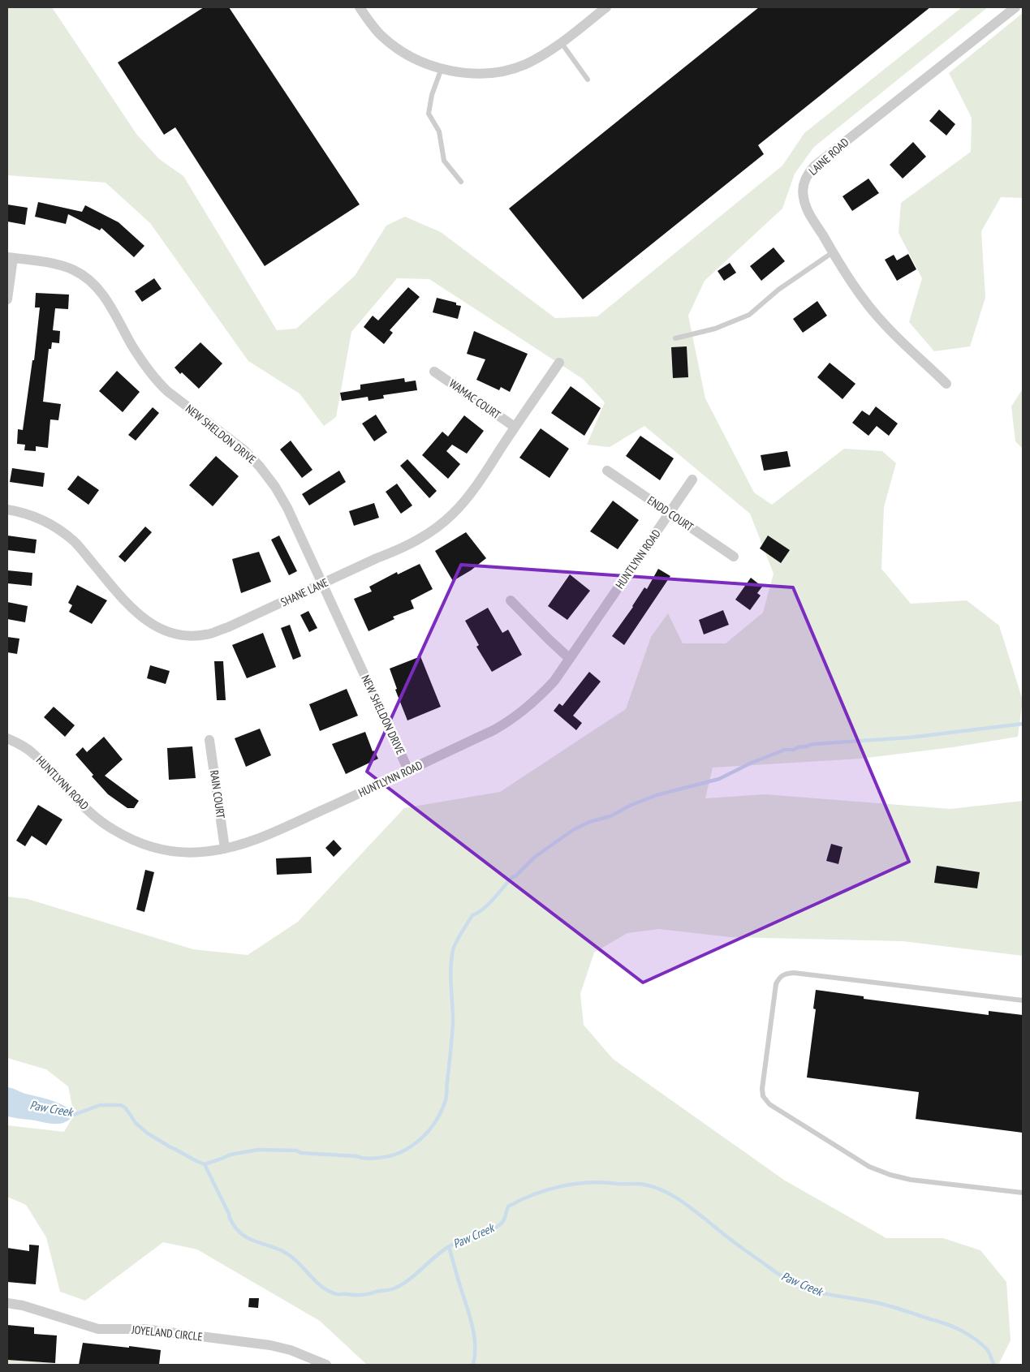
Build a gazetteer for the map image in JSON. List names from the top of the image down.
{
  "streets": {
    "street": [
      "LAINE ROAD",
      "WAMAC COURT",
      "NEW SHELDON DRIVE",
      "ENDD COURT",
      "HUNTLYNN ROAD",
      "SHANE LANE",
      "RAIN COURT",
      "JOYELAND CIRCLE"
    ]
  },
  "crossings": [
    ["WAMAC COURT", "SHANE LANE"],
    ["NEW SHELDON DRIVE", "HUNTLYNN ROAD"],
    ["NEW SHELDON DRIVE", "SHANE LANE"],
    ["ENDD COURT", "HUNTLYNN ROAD"],
    ["HUNTLYNN ROAD", "RAIN COURT"]
  ],
  "water": ["Paw Creek"]
}
